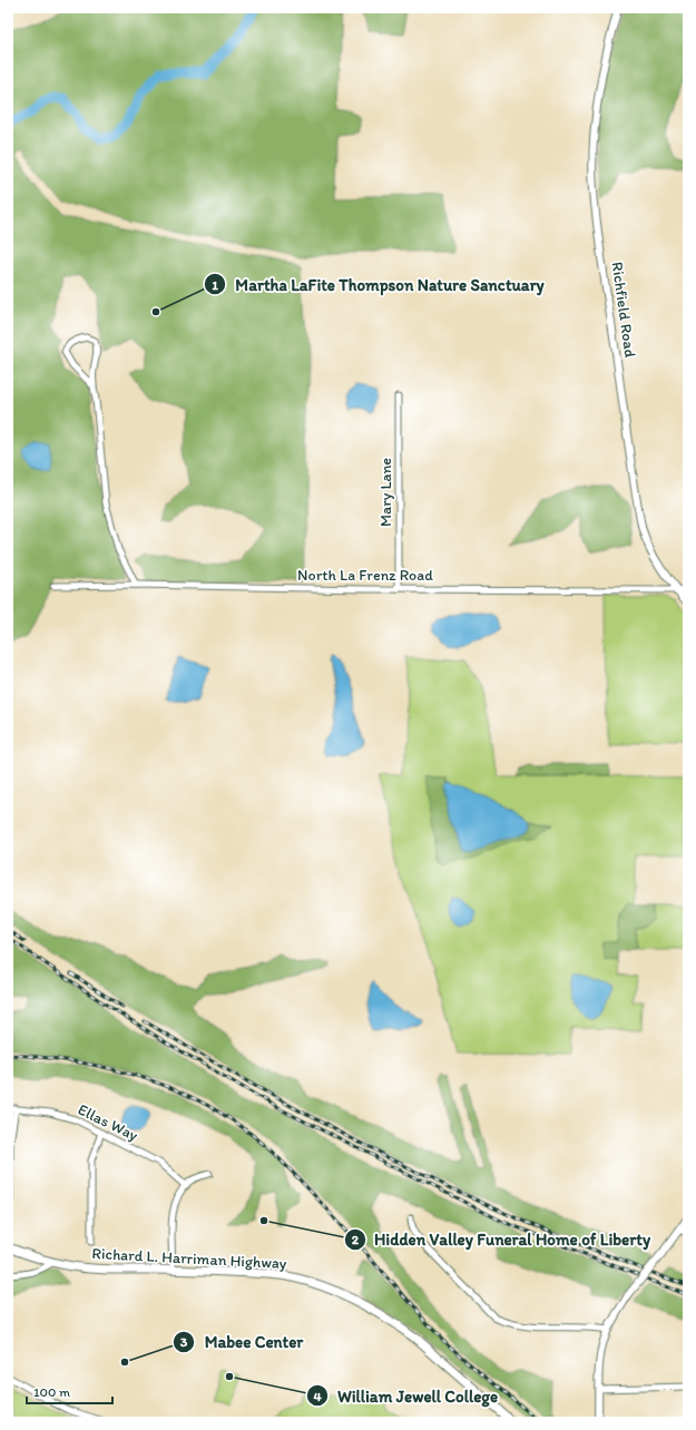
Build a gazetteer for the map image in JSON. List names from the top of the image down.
{
  "streets": {
    "main road": ["Richard L. Harriman Highway"],
    "street": [
      "Richfield Road",
      "Mary Lane",
      "North La Frenz Road",
      "Ellas Way"
    ]
  },
  "crossings": [
    ["Richfield Road", "North La Frenz Road"],
    ["Mary Lane", "North La Frenz Road"]
  ],
  "places": [
    "Martha LaFite Thompson Nature Sanctuary",
    "Hidden Valley Funeral Home of Liberty",
    "Mabee Center",
    "William Jewell College"
  ],
  "scale_bar": "100 m"
}
